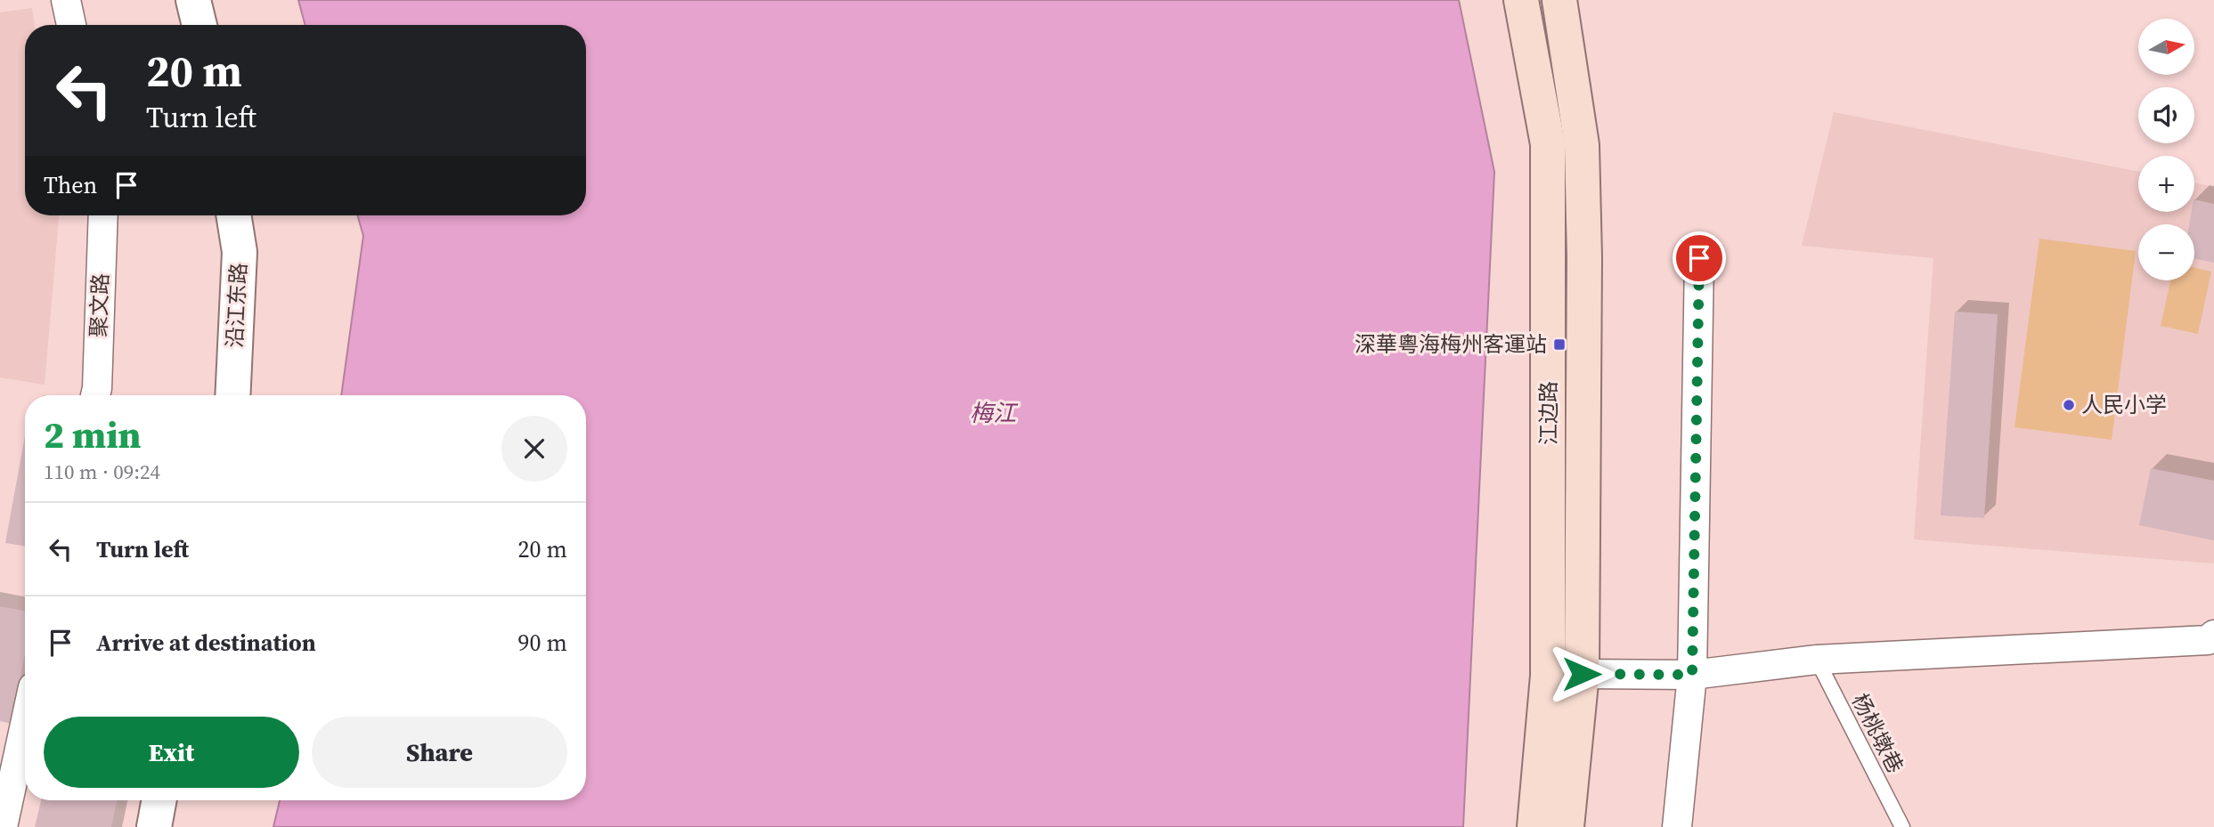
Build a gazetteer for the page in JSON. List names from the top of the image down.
{
  "streets": {
    "main road": ["江边路"],
    "street": ["聚文路", "沿江东路"],
    "lane": ["杨桃墩巷"]
  },
  "water": ["梅江"],
  "places": {
    "transit": ["深華粵海梅州客運站"],
    "other": ["人民小学"]
  },
  "north": "right",
  "page": {
    "map_buttons": ["+", "−"],
    "turn": ["20 m", "Turn left"],
    "then": "Then",
    "heading": ["2 min", "110 m · 09:24"],
    "list": [
      {
        "name": "Turn left",
        "value": "20 m"
      },
      {
        "name": "Arrive at destination",
        "value": "90 m"
      }
    ],
    "buttons": ["Exit", "Share"]
  }
}
